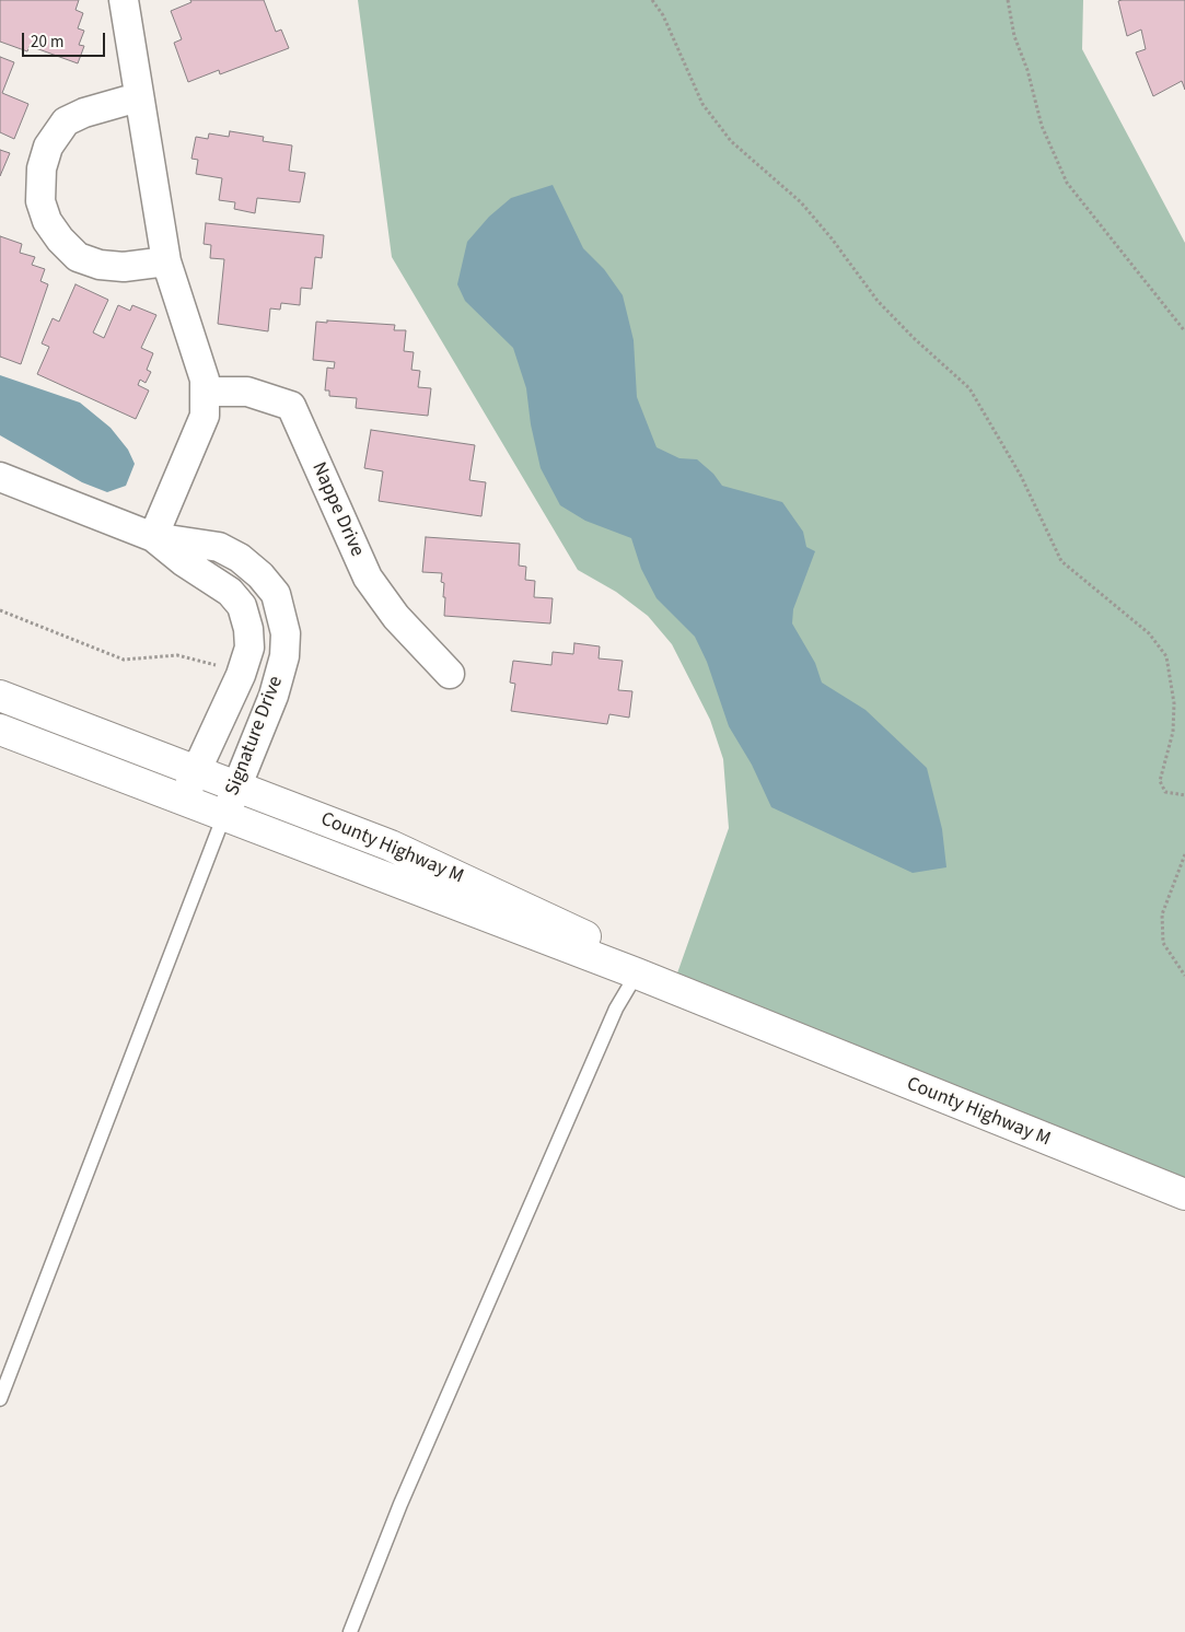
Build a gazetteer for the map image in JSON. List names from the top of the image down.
{
  "streets": {
    "main road": ["County Highway M"],
    "street": ["Nappe Drive", "Signature Drive"]
  },
  "crossings": [
    ["Signature Drive", "County Highway M"]
  ],
  "scale_bar": "20 m"
}
